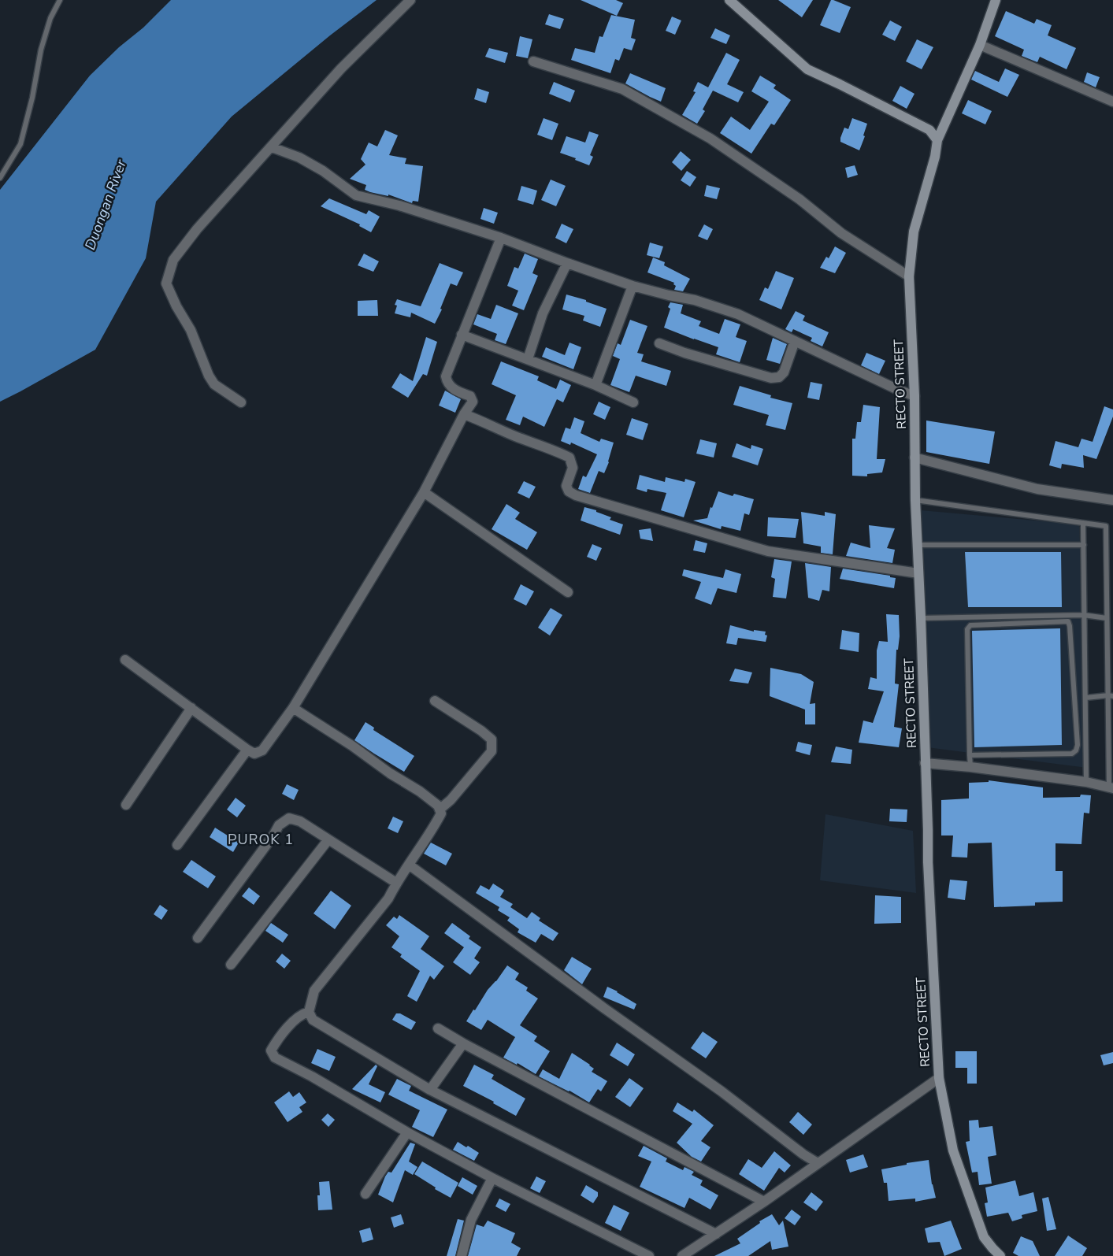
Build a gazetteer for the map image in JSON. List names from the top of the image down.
{
  "streets": {
    "street": ["RECTO STREET"]
  },
  "districts": ["PUROK 1"],
  "water": ["Duongan River"]
}
